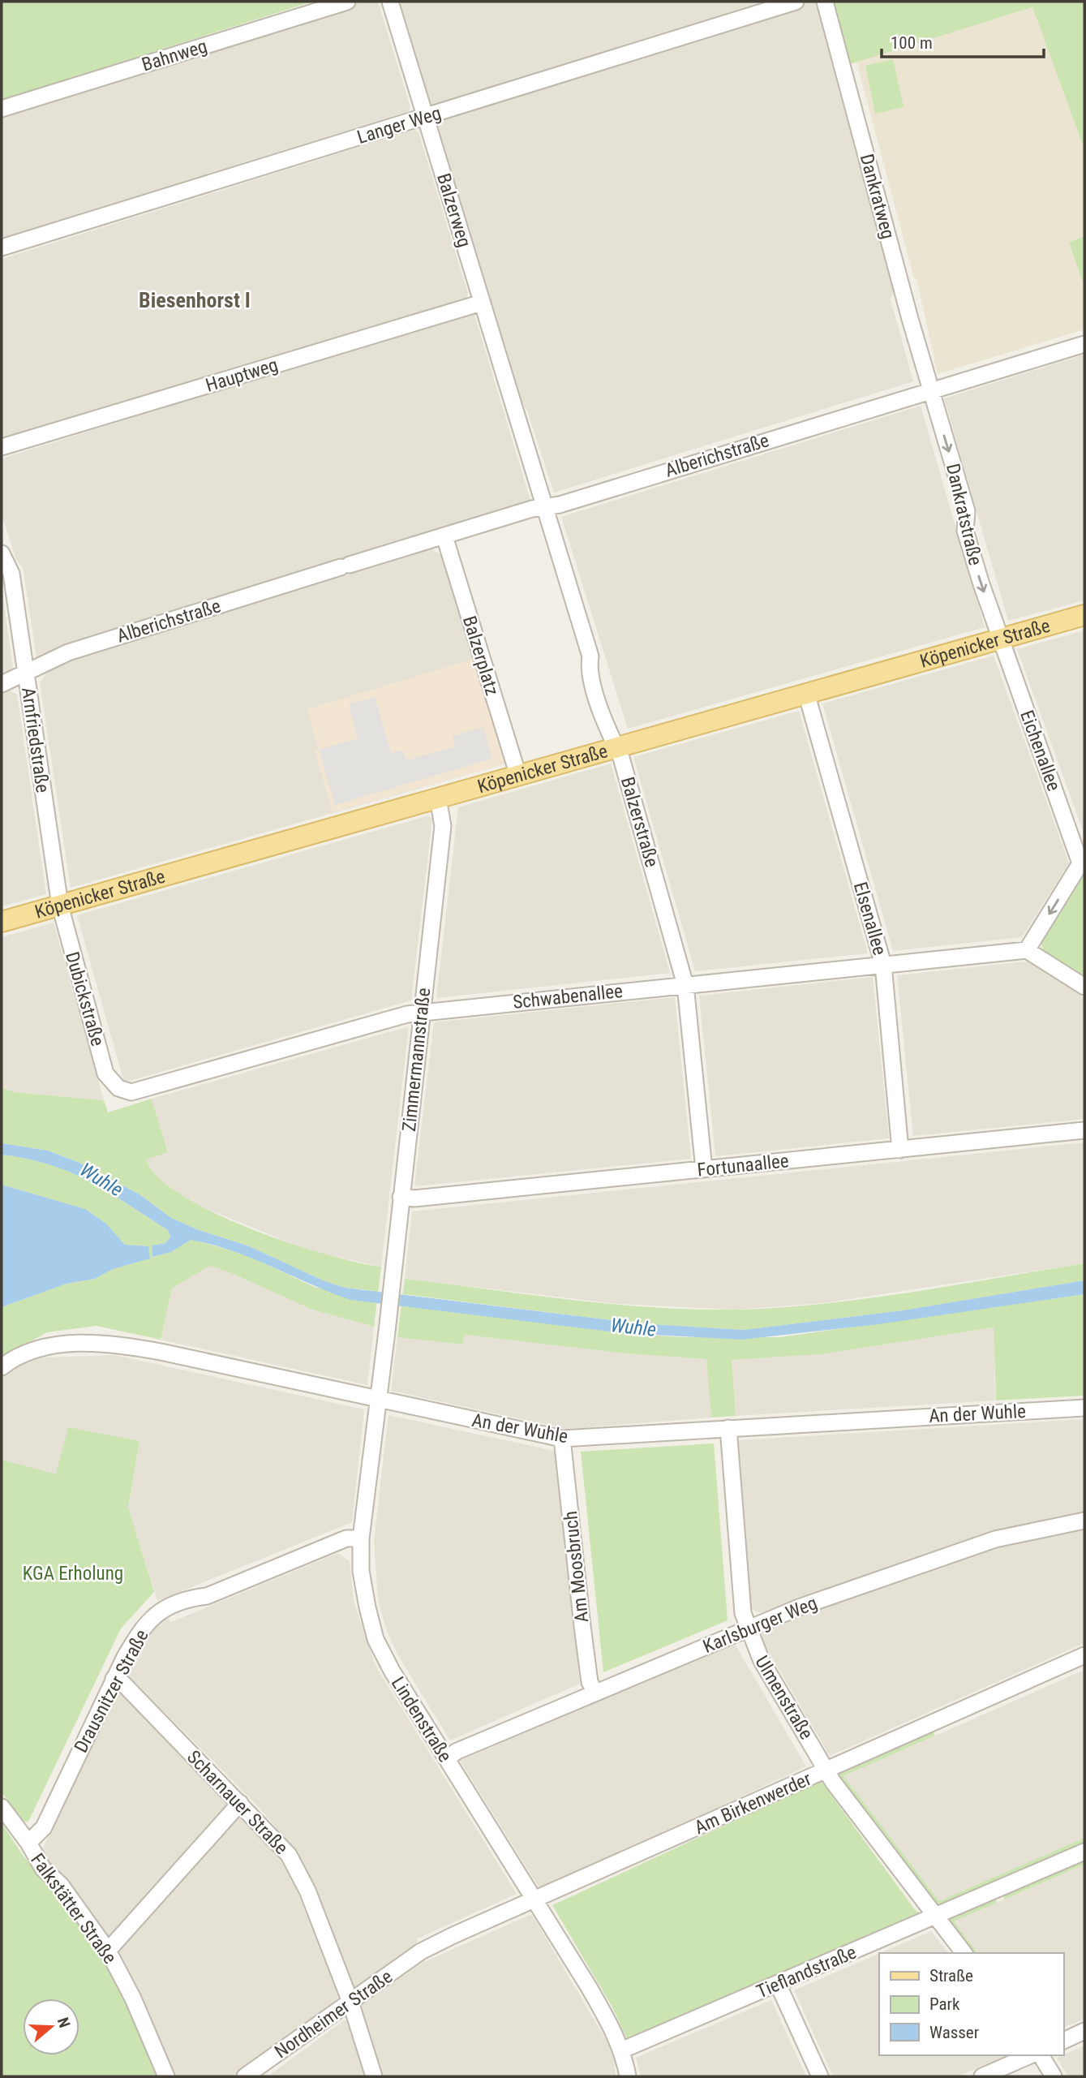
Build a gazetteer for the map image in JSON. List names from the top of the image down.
{
  "streets": {
    "main road": ["Köpenicker Straße"],
    "street": [
      "Bahnweg",
      "Langer Weg",
      "Dankratweg",
      "Balzerweg",
      "Hauptweg",
      "Alberichstraße",
      "Dankratstraße",
      "Balzerplatz",
      "Arnfriedstraße",
      "Eichenallee",
      "Balzerstraße",
      "Elsenallee",
      "Schwabenallee",
      "Dubickstraße",
      "Zimmermannstraße",
      "Fortunaallee",
      "An der Wuhle",
      "Am Moosbruch",
      "Karlsburger Weg",
      "Drausnitzer Straße",
      "Ulmenstraße",
      "Lindenstraße",
      "Scharnauer Straße",
      "Am Birkenwerder",
      "Falkstätter Straße",
      "Tieflandstraße",
      "Nordheimer Straße"
    ]
  },
  "crossings": [
    ["Langer Weg", "Balzerweg"],
    ["Dankratweg", "Alberichstraße"],
    ["Dankratweg", "Dankratstraße"],
    ["Balzerweg", "Hauptweg"],
    ["Balzerweg", "Balzerstraße"],
    ["Alberichstraße", "Dankratstraße"],
    ["Alberichstraße", "Balzerplatz"],
    ["Alberichstraße", "Arnfriedstraße"],
    ["Alberichstraße", "Balzerstraße"],
    ["Dankratstraße", "Köpenicker Straße"],
    ["Dankratstraße", "Eichenallee"],
    ["Köpenicker Straße", "Balzerplatz"],
    ["Köpenicker Straße", "Arnfriedstraße"],
    ["Köpenicker Straße", "Eichenallee"],
    ["Köpenicker Straße", "Balzerstraße"],
    ["Köpenicker Straße", "Elsenallee"],
    ["Köpenicker Straße", "Dubickstraße"],
    ["Köpenicker Straße", "Zimmermannstraße"],
    ["Arnfriedstraße", "Dubickstraße"],
    ["Balzerstraße", "Schwabenallee"],
    ["Balzerstraße", "Fortunaallee"],
    ["Elsenallee", "Schwabenallee"],
    ["Elsenallee", "Fortunaallee"],
    ["Schwabenallee", "Dubickstraße"],
    ["Schwabenallee", "Zimmermannstraße"],
    ["Zimmermannstraße", "Fortunaallee"],
    ["Zimmermannstraße", "Lindenstraße"],
    ["An der Wuhle", "Am Moosbruch"],
    ["An der Wuhle", "Ulmenstraße"],
    ["An der Wuhle", "Lindenstraße"],
    ["Am Moosbruch", "Karlsburger Weg"],
    ["Karlsburger Weg", "Ulmenstraße"],
    ["Karlsburger Weg", "Lindenstraße"],
    ["Drausnitzer Straße", "Lindenstraße"],
    ["Drausnitzer Straße", "Scharnauer Straße"],
    ["Drausnitzer Straße", "Falkstätter Straße"],
    ["Ulmenstraße", "Am Birkenwerder"],
    ["Ulmenstraße", "Tieflandstraße"],
    ["Lindenstraße", "Am Birkenwerder"],
    ["Lindenstraße", "Tieflandstraße"],
    ["Scharnauer Straße", "Nordheimer Straße"],
    ["Am Birkenwerder", "Nordheimer Straße"]
  ],
  "one_way": ["Dankratstraße"],
  "districts": ["Biesenhorst I"],
  "water": ["Wuhle"],
  "parks": ["KGA Erholung"],
  "legend": ["Straße", "Park", "Wasser"],
  "scale_bar": "100 m",
  "north": "right"
}
